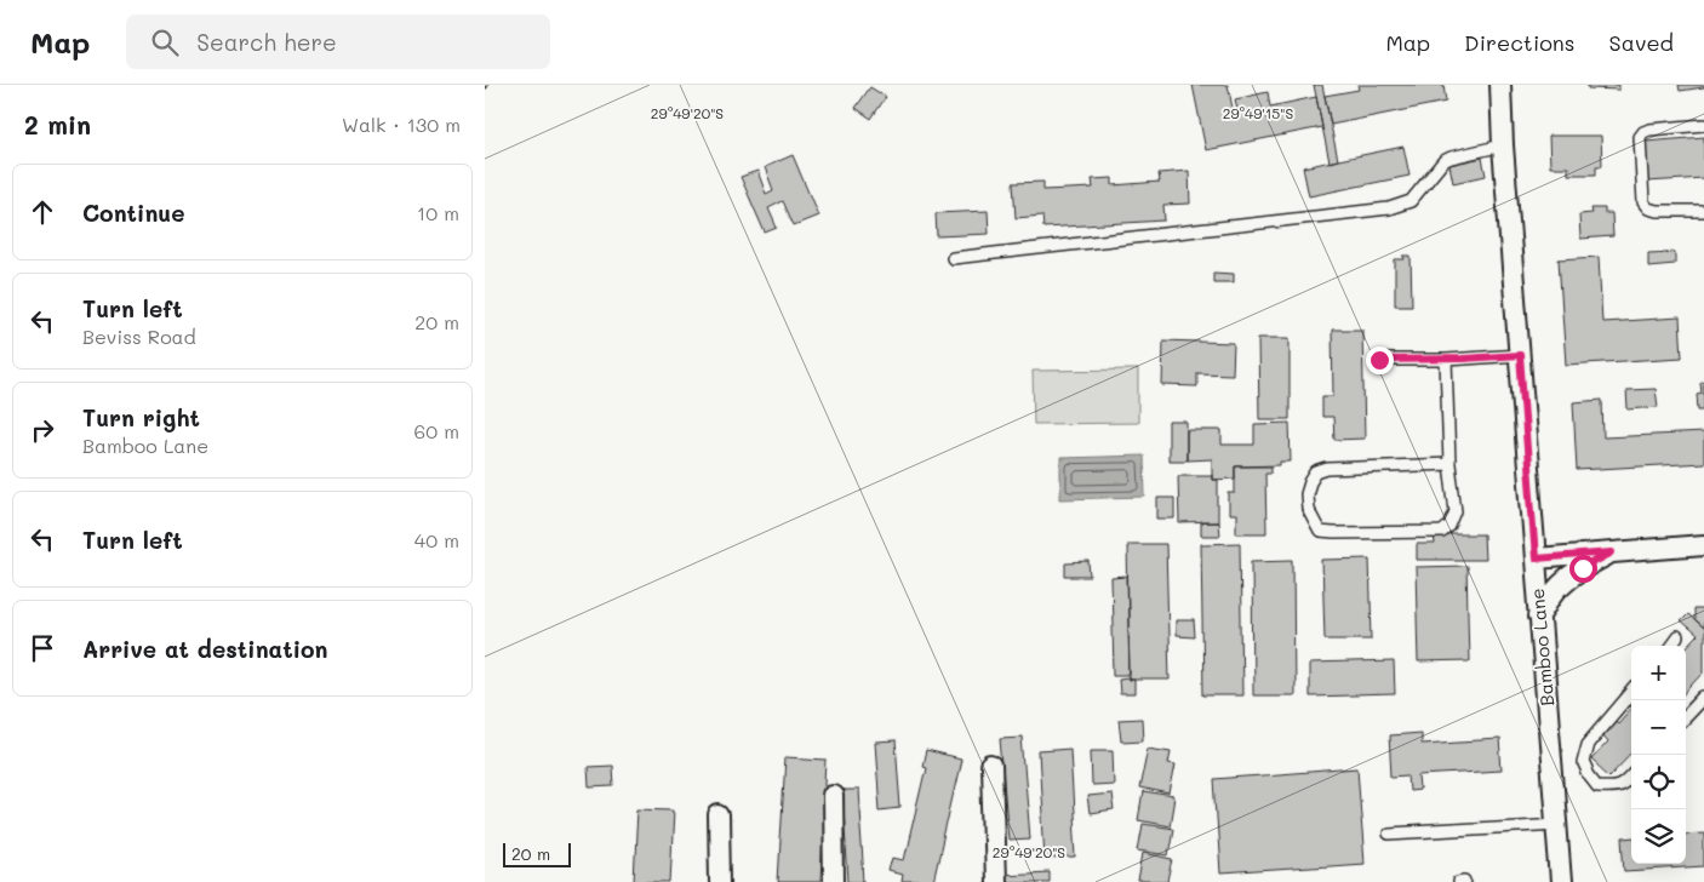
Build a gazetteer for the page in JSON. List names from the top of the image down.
{
  "streets": {
    "street": ["Bamboo Lane"]
  },
  "scale_bar": "20 m",
  "page": {
    "header": "Map",
    "search": "Search here",
    "nav": ["Map", "Directions", "Saved"],
    "heading": ["2 min", "Walk · 130 m"],
    "list": [
      ["Continue", "10 m"],
      ["Turn left", "Beviss Road", "20 m"],
      ["Turn right", "Bamboo Lane", "60 m"],
      ["Turn left", "40 m"],
      "Arrive at destination"
    ],
    "map_buttons": ["+", "−"],
    "scale": "20 m"
  },
  "coordinates": ["29°49'20\"S", "29°49'15\"S"]
}
